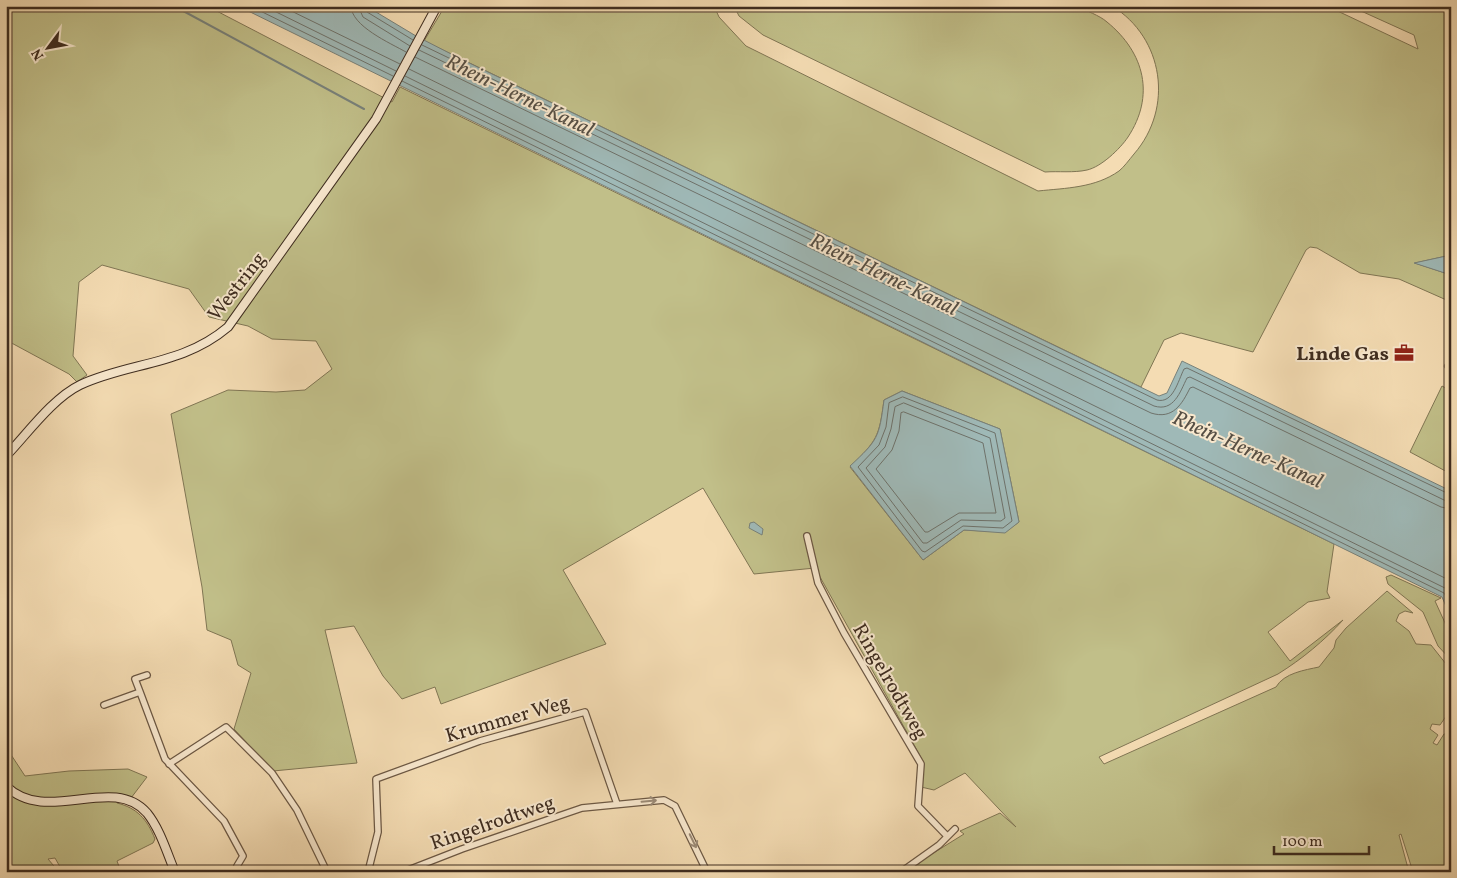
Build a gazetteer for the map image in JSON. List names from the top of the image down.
{
  "streets": {
    "main road": ["Westring"],
    "street": ["Ringelrodtweg", "Krummer Weg"]
  },
  "crossings": [
    ["Ringelrodtweg", "Krummer Weg"]
  ],
  "water": ["Rhein-Herne-Kanal"],
  "places": {
    "office": ["Linde Gas"]
  },
  "scale_bar": "100 m",
  "north": "bottom left"
}
